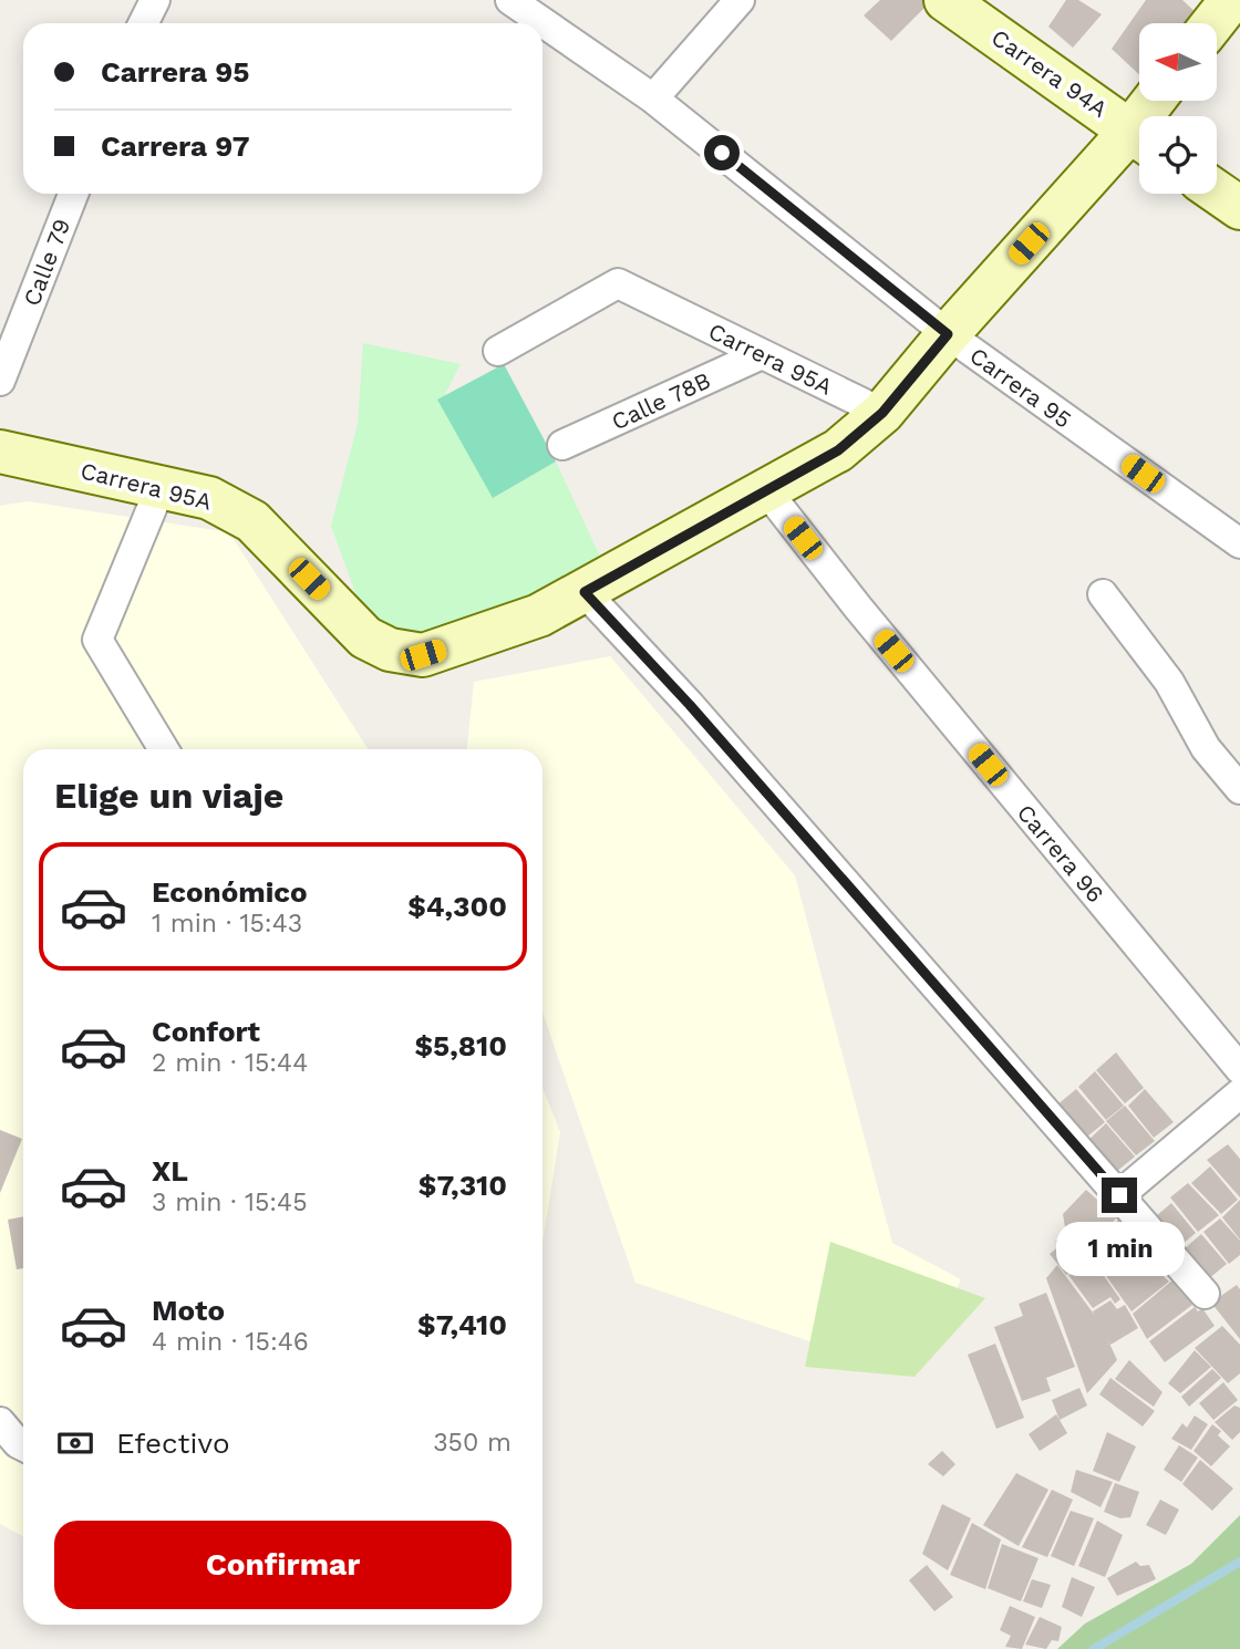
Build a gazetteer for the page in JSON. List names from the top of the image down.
{
  "streets": {
    "street": [
      "Carrera 94A",
      "Calle 79",
      "Carrera 95A",
      "Carrera 95",
      "Calle 78B",
      "Carrera 96"
    ]
  },
  "crossings": [
    ["Carrera 95A", "Calle 78B"]
  ],
  "north": "left",
  "page": {
    "banner": ["Carrera 95", "Carrera 97"],
    "heading": "Elige un viaje",
    "list": [
      {
        "name": "Económico",
        "note": "1 min · 15:43",
        "value": "$4,300"
      },
      {
        "name": "Confort",
        "note": "2 min · 15:44",
        "value": "$5,810"
      },
      {
        "name": "XL",
        "note": "3 min · 15:45",
        "value": "$7,310"
      },
      {
        "name": "Moto",
        "note": "4 min · 15:46",
        "value": "$7,410"
      }
    ],
    "bubble": "1 min",
    "pay": ["Efectivo", "350 m"],
    "buttons": "Confirmar"
  }
}
